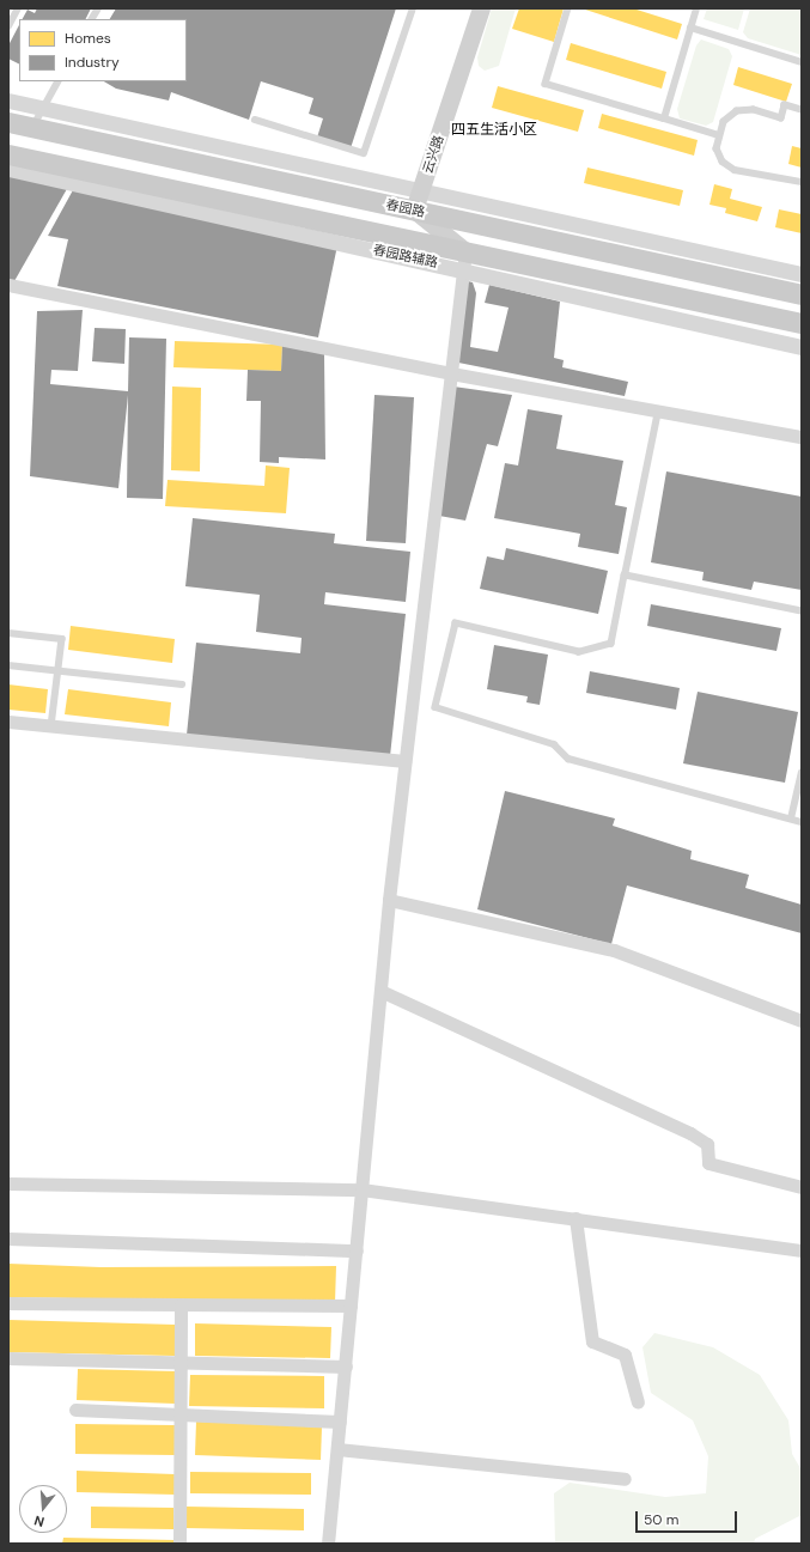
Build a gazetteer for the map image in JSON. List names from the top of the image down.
{
  "streets": {
    "main road": ["云兴路", "春园路"],
    "street": ["春园路辅路"]
  },
  "crossings": [
    ["云兴路", "春园路"]
  ],
  "districts": ["四五生活小区"],
  "legend": ["Homes", "Industry"],
  "scale_bar": "50 m",
  "north": "bottom"
}
